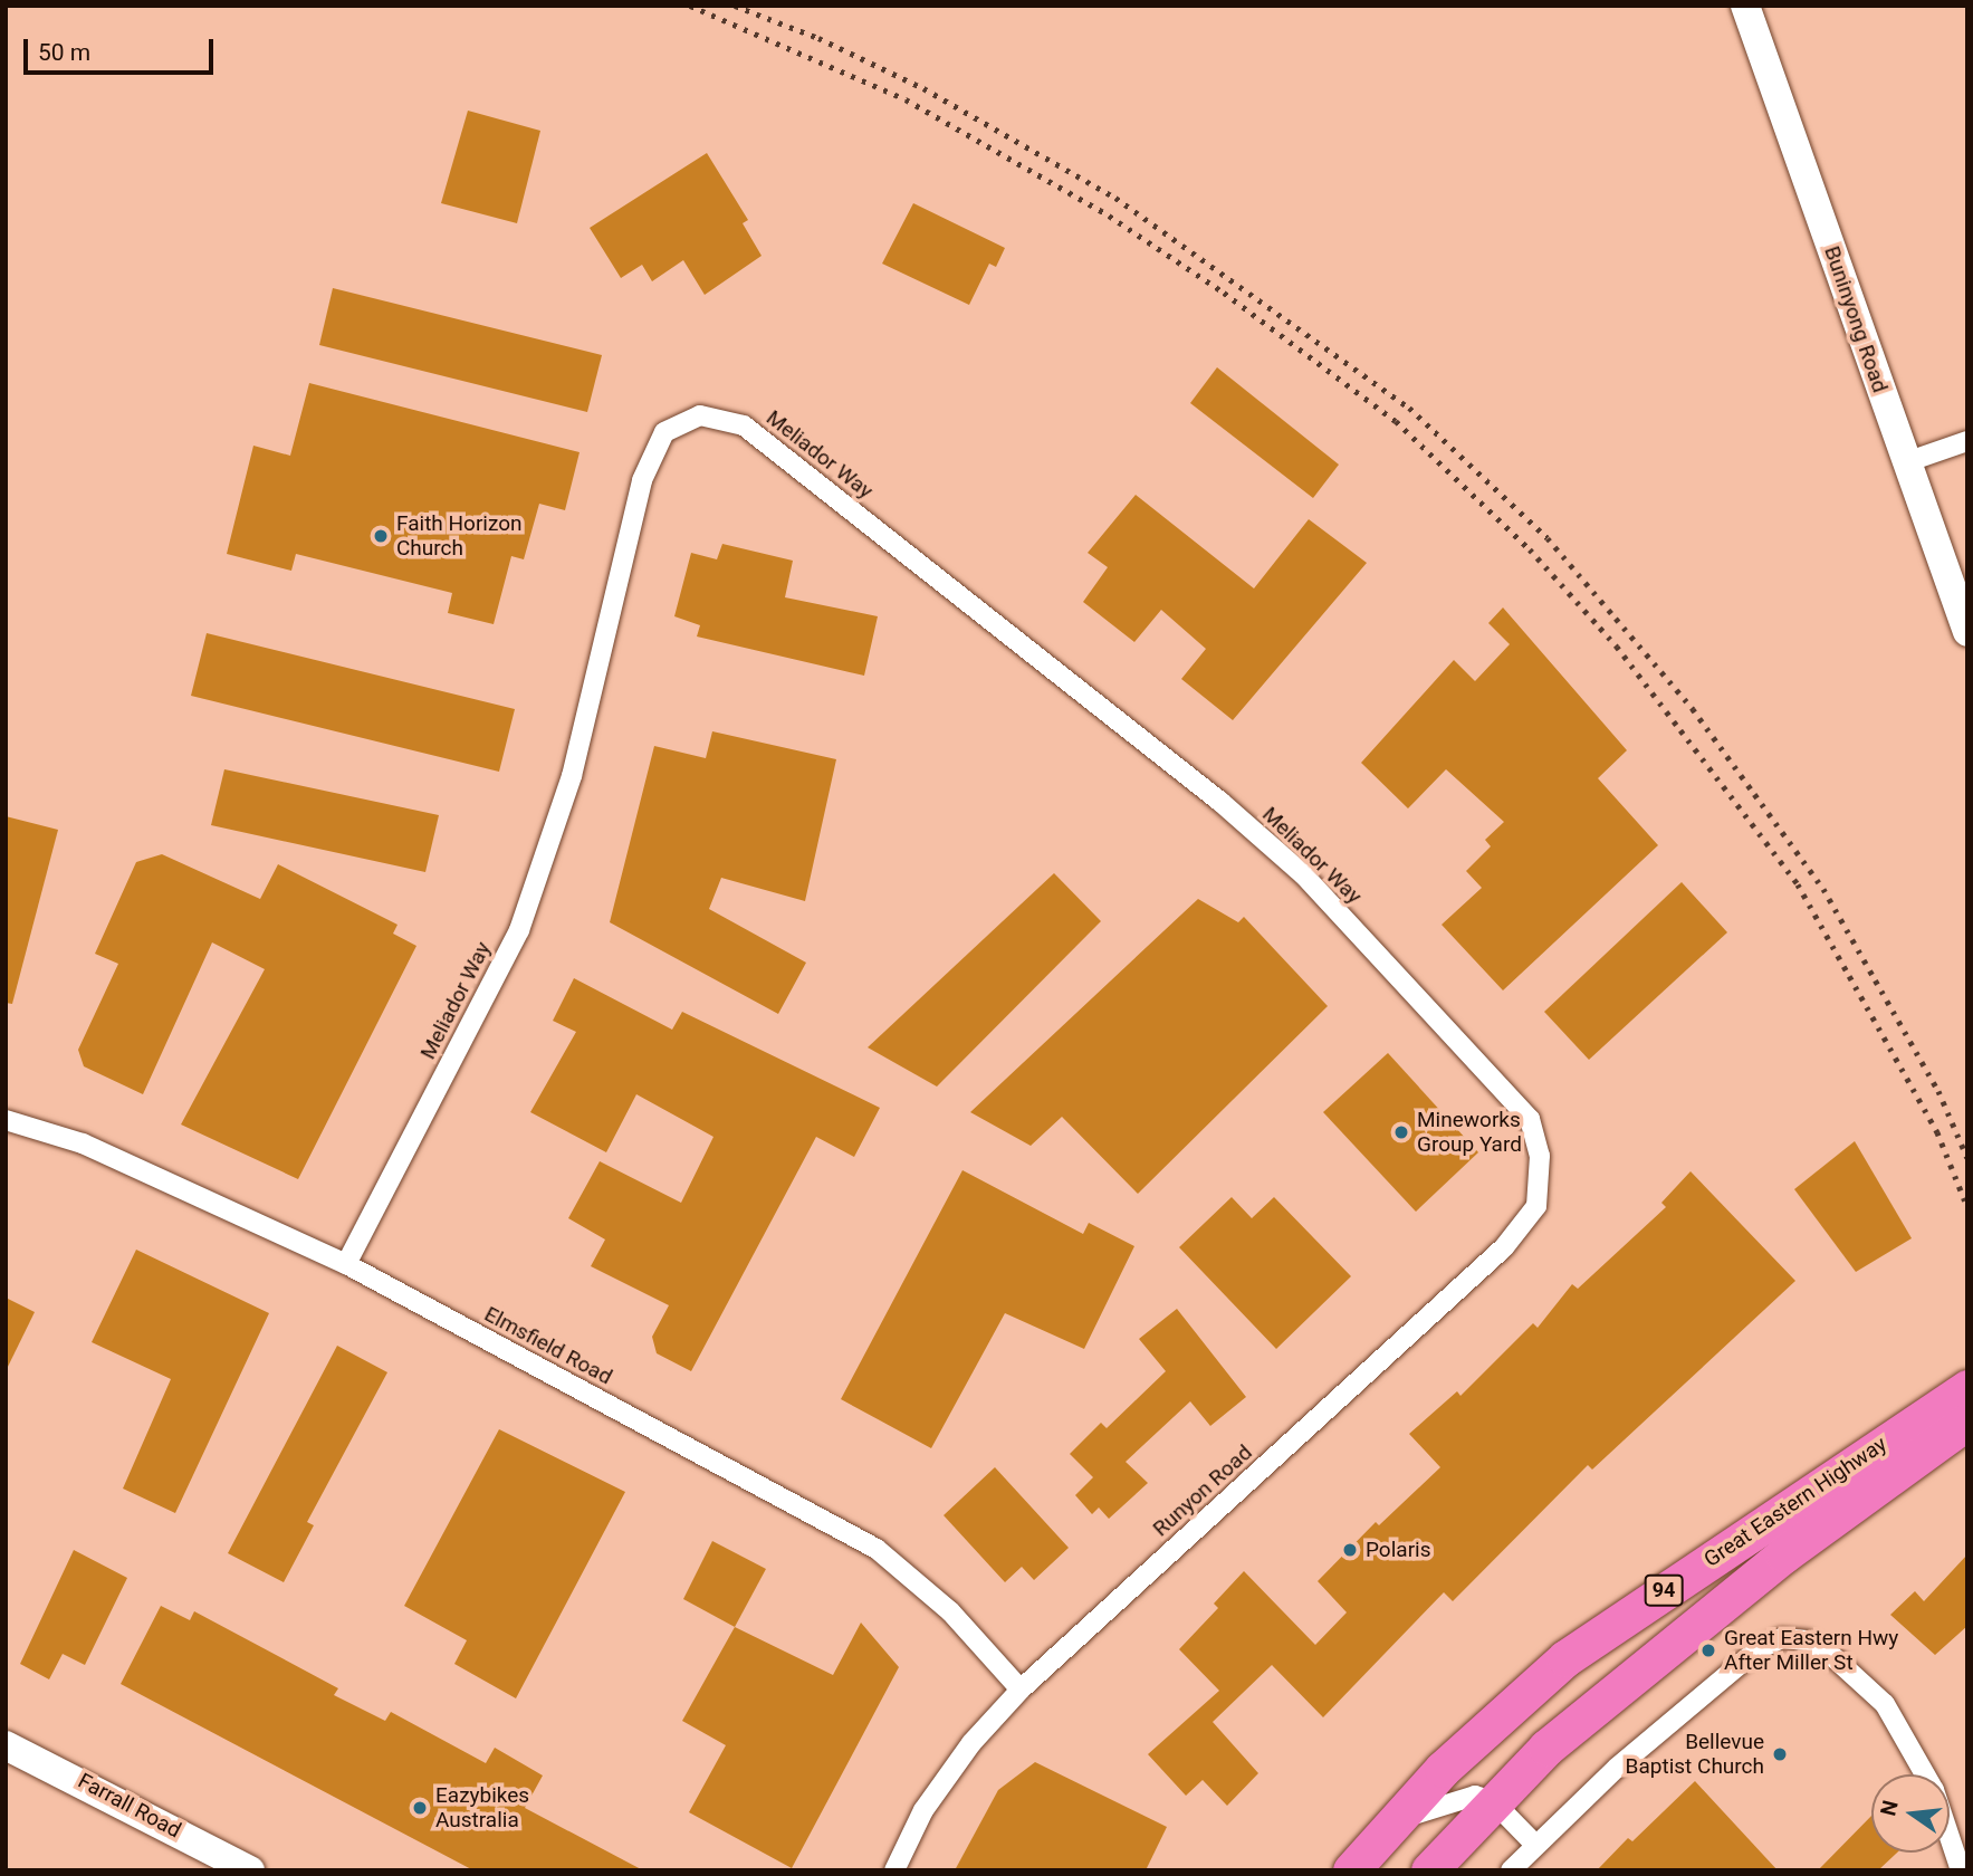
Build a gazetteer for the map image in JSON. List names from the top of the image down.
{
  "streets": {
    "highway": ["Great Eastern Highway", "94"],
    "main road": ["Buninyong Road", "Farrall Road"],
    "street": ["Meliador Way", "Elmsfield Road", "Runyon Road"]
  },
  "crossings": [
    ["Meliador Way", "Elmsfield Road"],
    ["Meliador Way", "Runyon Road"],
    ["Elmsfield Road", "Runyon Road"]
  ],
  "places": [
    "Faith Horizon Church",
    "Mineworks Group Yard",
    "Polaris",
    "Great Eastern Hwy After Miller St",
    "Bellevue Baptist Church",
    "Eazybikes Australia"
  ],
  "scale_bar": "50 m",
  "north": "left"
}
